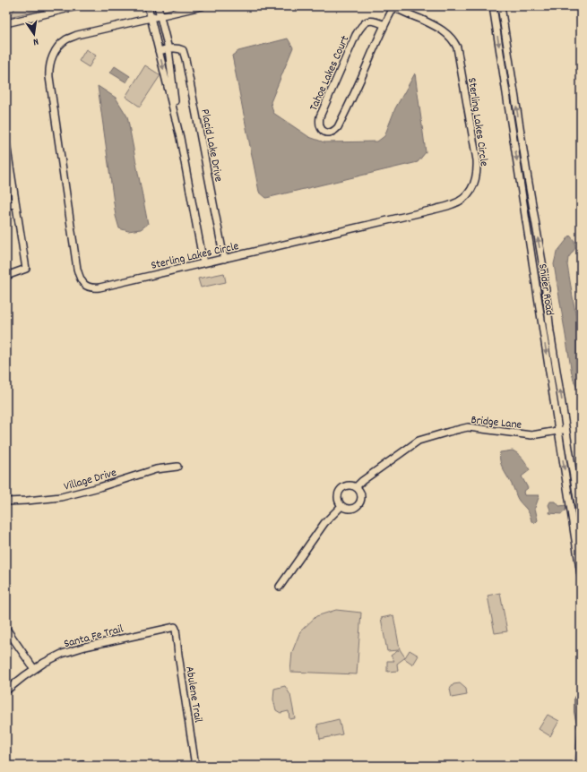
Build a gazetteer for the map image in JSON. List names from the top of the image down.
{
  "streets": {
    "street": [
      "Tahoe Lakes Court",
      "Sterling Lakes Circle",
      "Placid Lake Drive",
      "Snider Road",
      "Bridge Lane",
      "Village Drive",
      "Santa Fe Trail",
      "Abulene Trail"
    ]
  },
  "crossings": [
    ["Tahoe Lakes Court", "Sterling Lakes Circle"],
    ["Sterling Lakes Circle", "Placid Lake Drive"],
    ["Snider Road", "Bridge Lane"],
    ["Santa Fe Trail", "Abulene Trail"]
  ],
  "north": "bottom"
}
